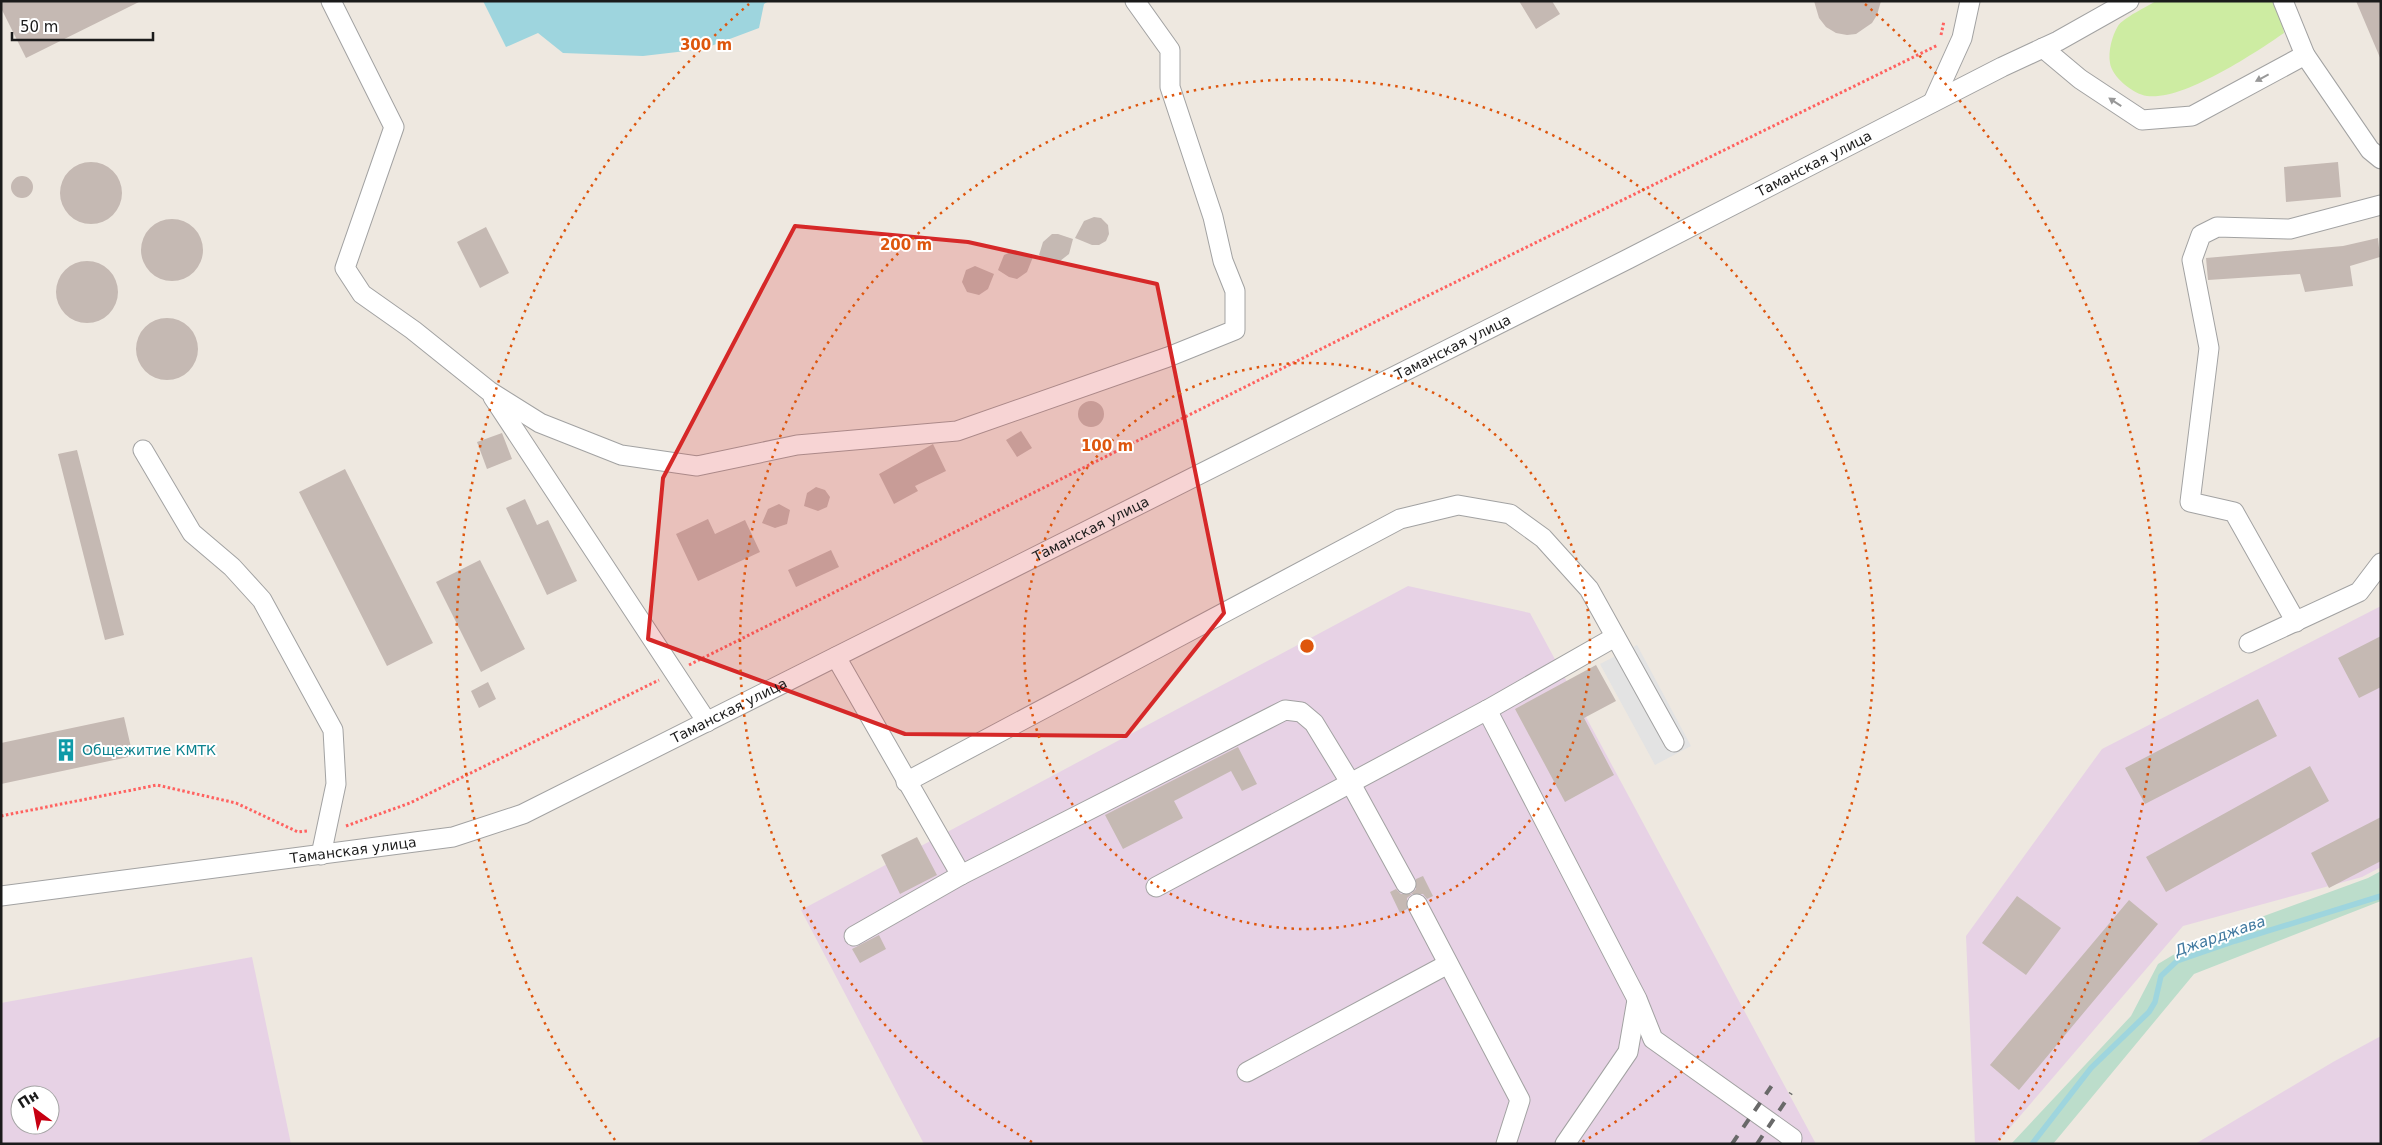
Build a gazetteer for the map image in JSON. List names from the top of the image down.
{
  "streets": {
    "street": ["Таманская улица"]
  },
  "water": ["Джарджава"],
  "places": {
    "building": ["Общежитие КМТК"]
  },
  "scale_bar": "50 m",
  "north": "top left",
  "rings": ["300 m", "200 m", "100 m"]
}
